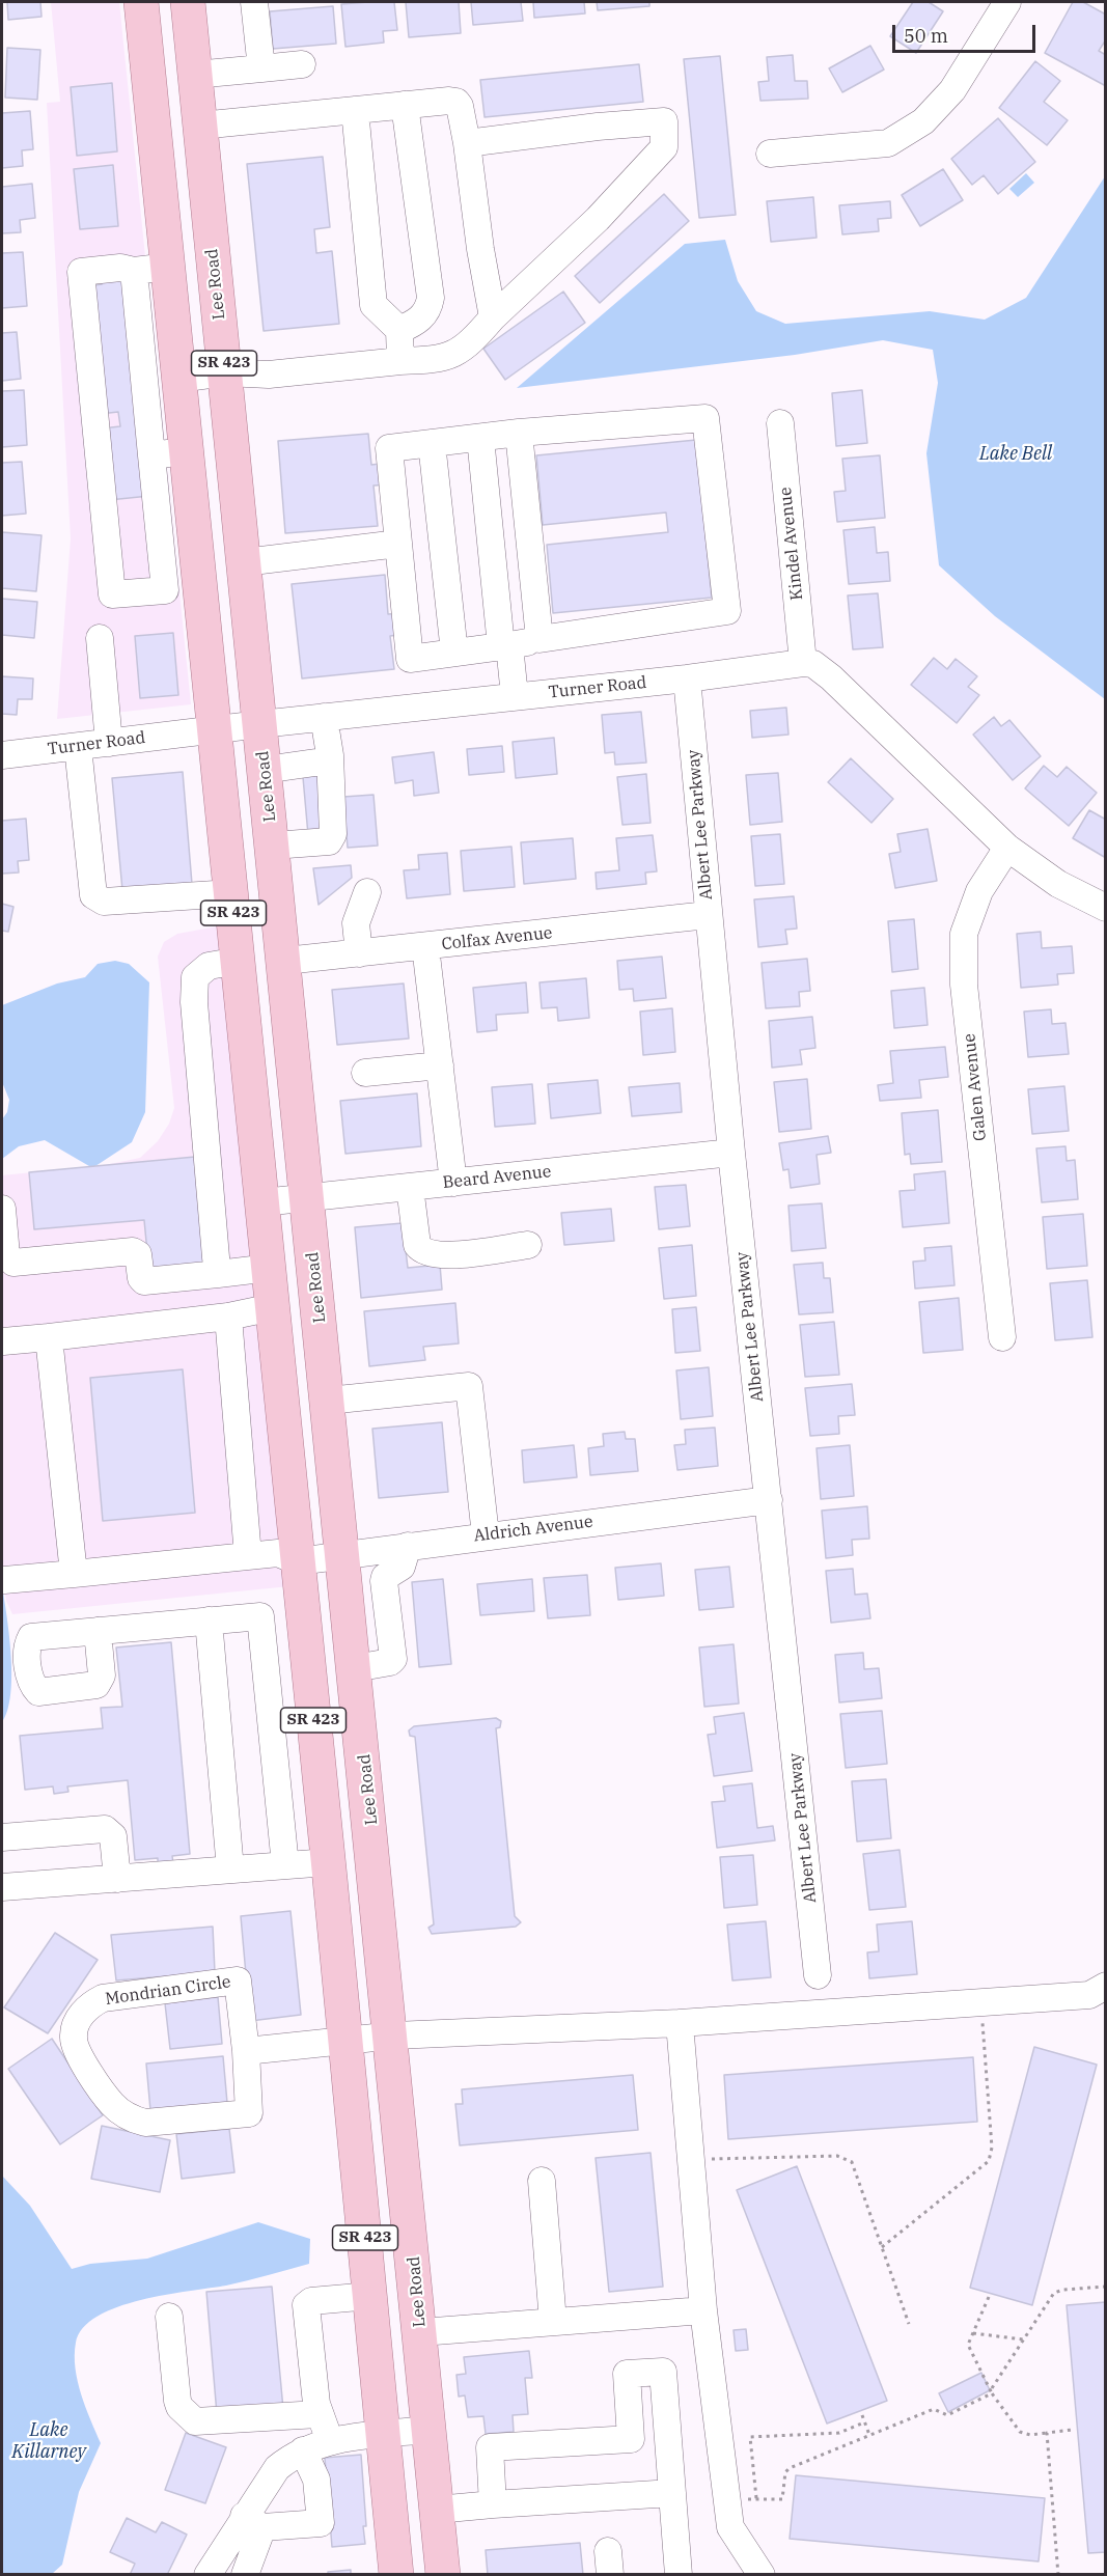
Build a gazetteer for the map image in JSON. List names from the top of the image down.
{
  "streets": {
    "main road": ["Lee Road", "SR 423"],
    "street": [
      "Kindel Avenue",
      "Turner Road",
      "Albert Lee Parkway",
      "Colfax Avenue",
      "Galen Avenue",
      "Beard Avenue",
      "Aldrich Avenue",
      "Mondrian Circle"
    ]
  },
  "crossings": [
    ["Lee Road", "Turner Road"],
    ["Lee Road", "Colfax Avenue"],
    ["Lee Road", "Beard Avenue"],
    ["Lee Road", "Aldrich Avenue"],
    ["SR 423", "Turner Road"],
    ["SR 423", "Beard Avenue"],
    ["SR 423", "Aldrich Avenue"],
    ["Kindel Avenue", "Turner Road"],
    ["Turner Road", "Albert Lee Parkway"],
    ["Albert Lee Parkway", "Colfax Avenue"],
    ["Albert Lee Parkway", "Beard Avenue"],
    ["Albert Lee Parkway", "Aldrich Avenue"]
  ],
  "water": ["Lake Bell", "Lake Killarney"],
  "scale_bar": "50 m"
}
